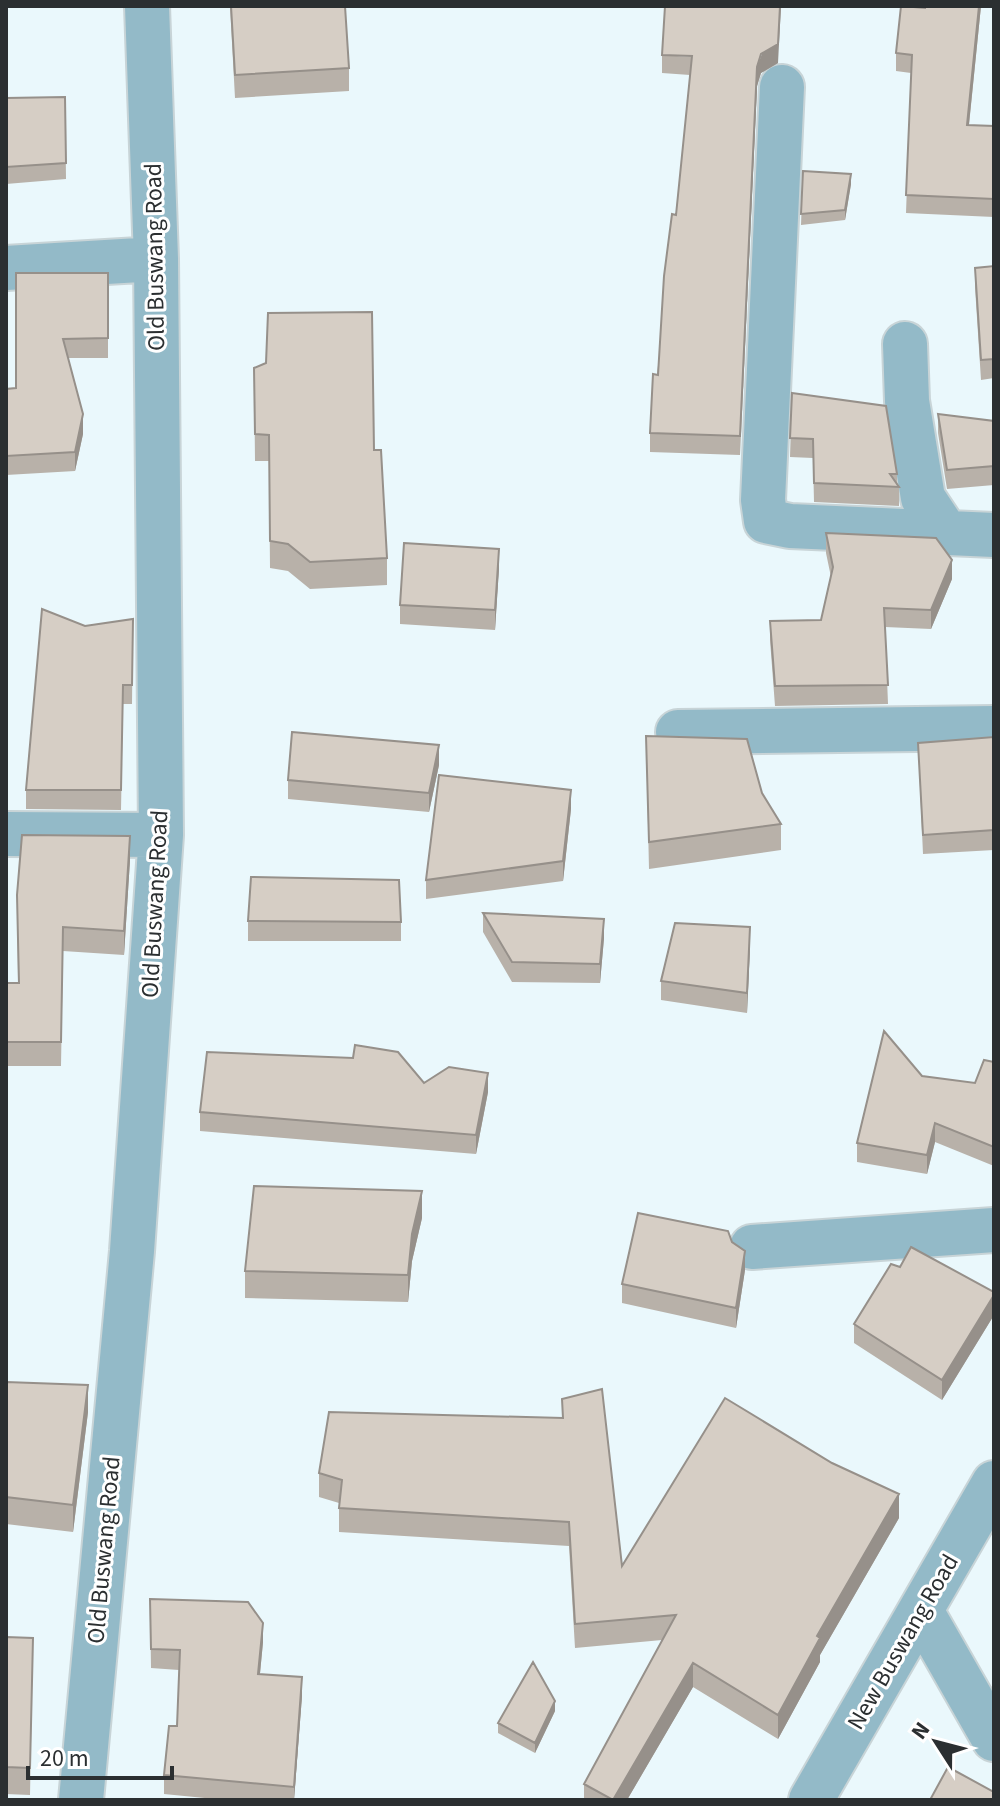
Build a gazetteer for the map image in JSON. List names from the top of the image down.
{
  "streets": {
    "street": ["Old Buswang Road", "New Buswang Road"]
  },
  "scale_bar": "20 m",
  "north": "top left"
}
